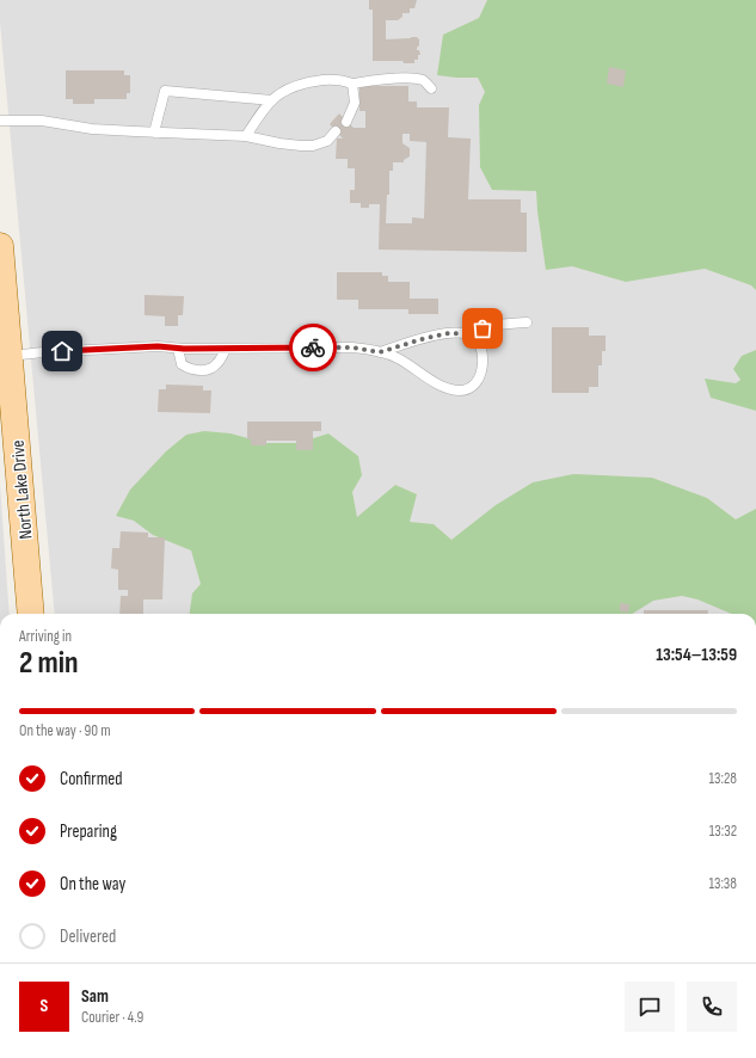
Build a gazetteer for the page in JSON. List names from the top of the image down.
{
  "streets": {
    "main road": ["North Lake Drive"]
  },
  "page": {
    "heading": ["2 min", "Arriving in", "13:54–13:59"],
    "panel": ["Sam", "Courier · 4.9"],
    "bar": "On the way · 90 m",
    "list": [
      ["Confirmed", "13:28"],
      ["Preparing", "13:32"],
      ["On the way", "13:38"],
      "Delivered"
    ],
    "round": "S"
  }
}
